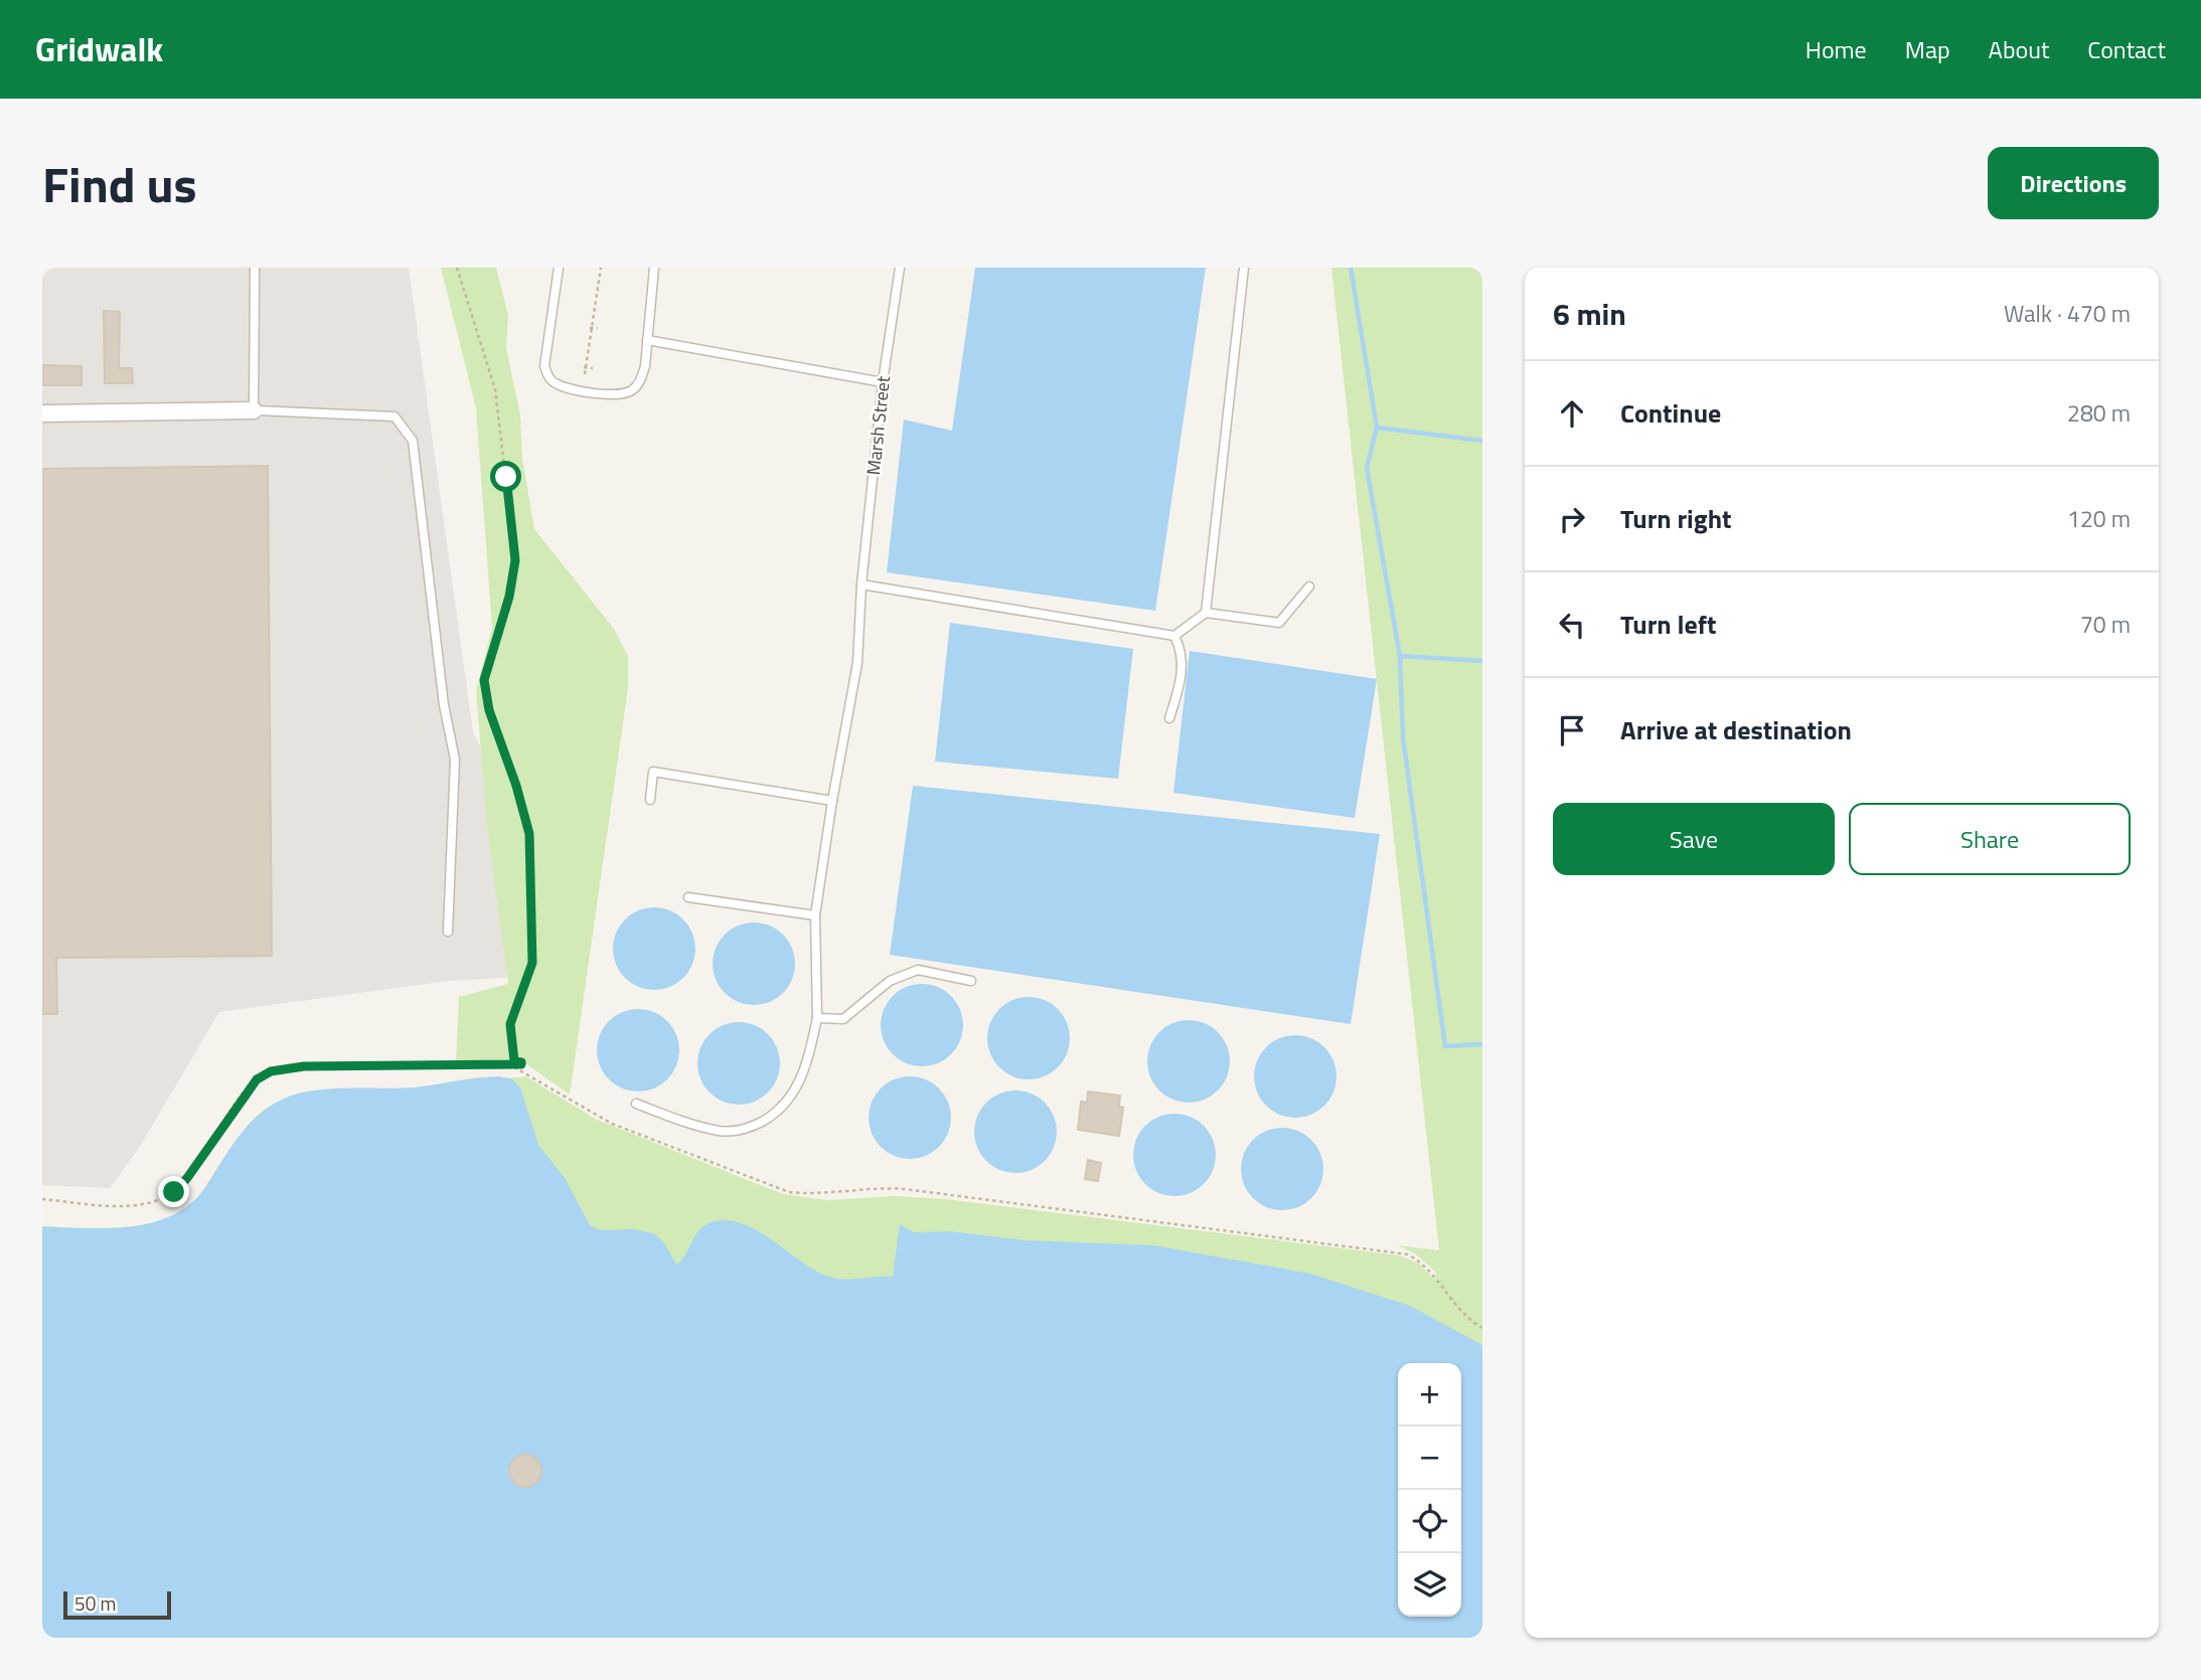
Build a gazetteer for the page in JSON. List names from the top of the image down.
{
  "streets": {
    "lane": ["Marsh Street"]
  },
  "scale_bar": "50 m",
  "page": {
    "header": "Gridwalk",
    "nav": [
      "Home",
      "Map",
      "About",
      "Contact"
    ],
    "title": "Find us",
    "buttons": [
      "Directions",
      ["Save", "Share"]
    ],
    "heading": ["6 min", "Walk · 470 m"],
    "list": [
      ["Continue", "280 m"],
      ["Turn right", "120 m"],
      ["Turn left", "70 m"],
      "Arrive at destination"
    ],
    "map_buttons": ["+", "−"],
    "scale": "50 m"
  }
}
